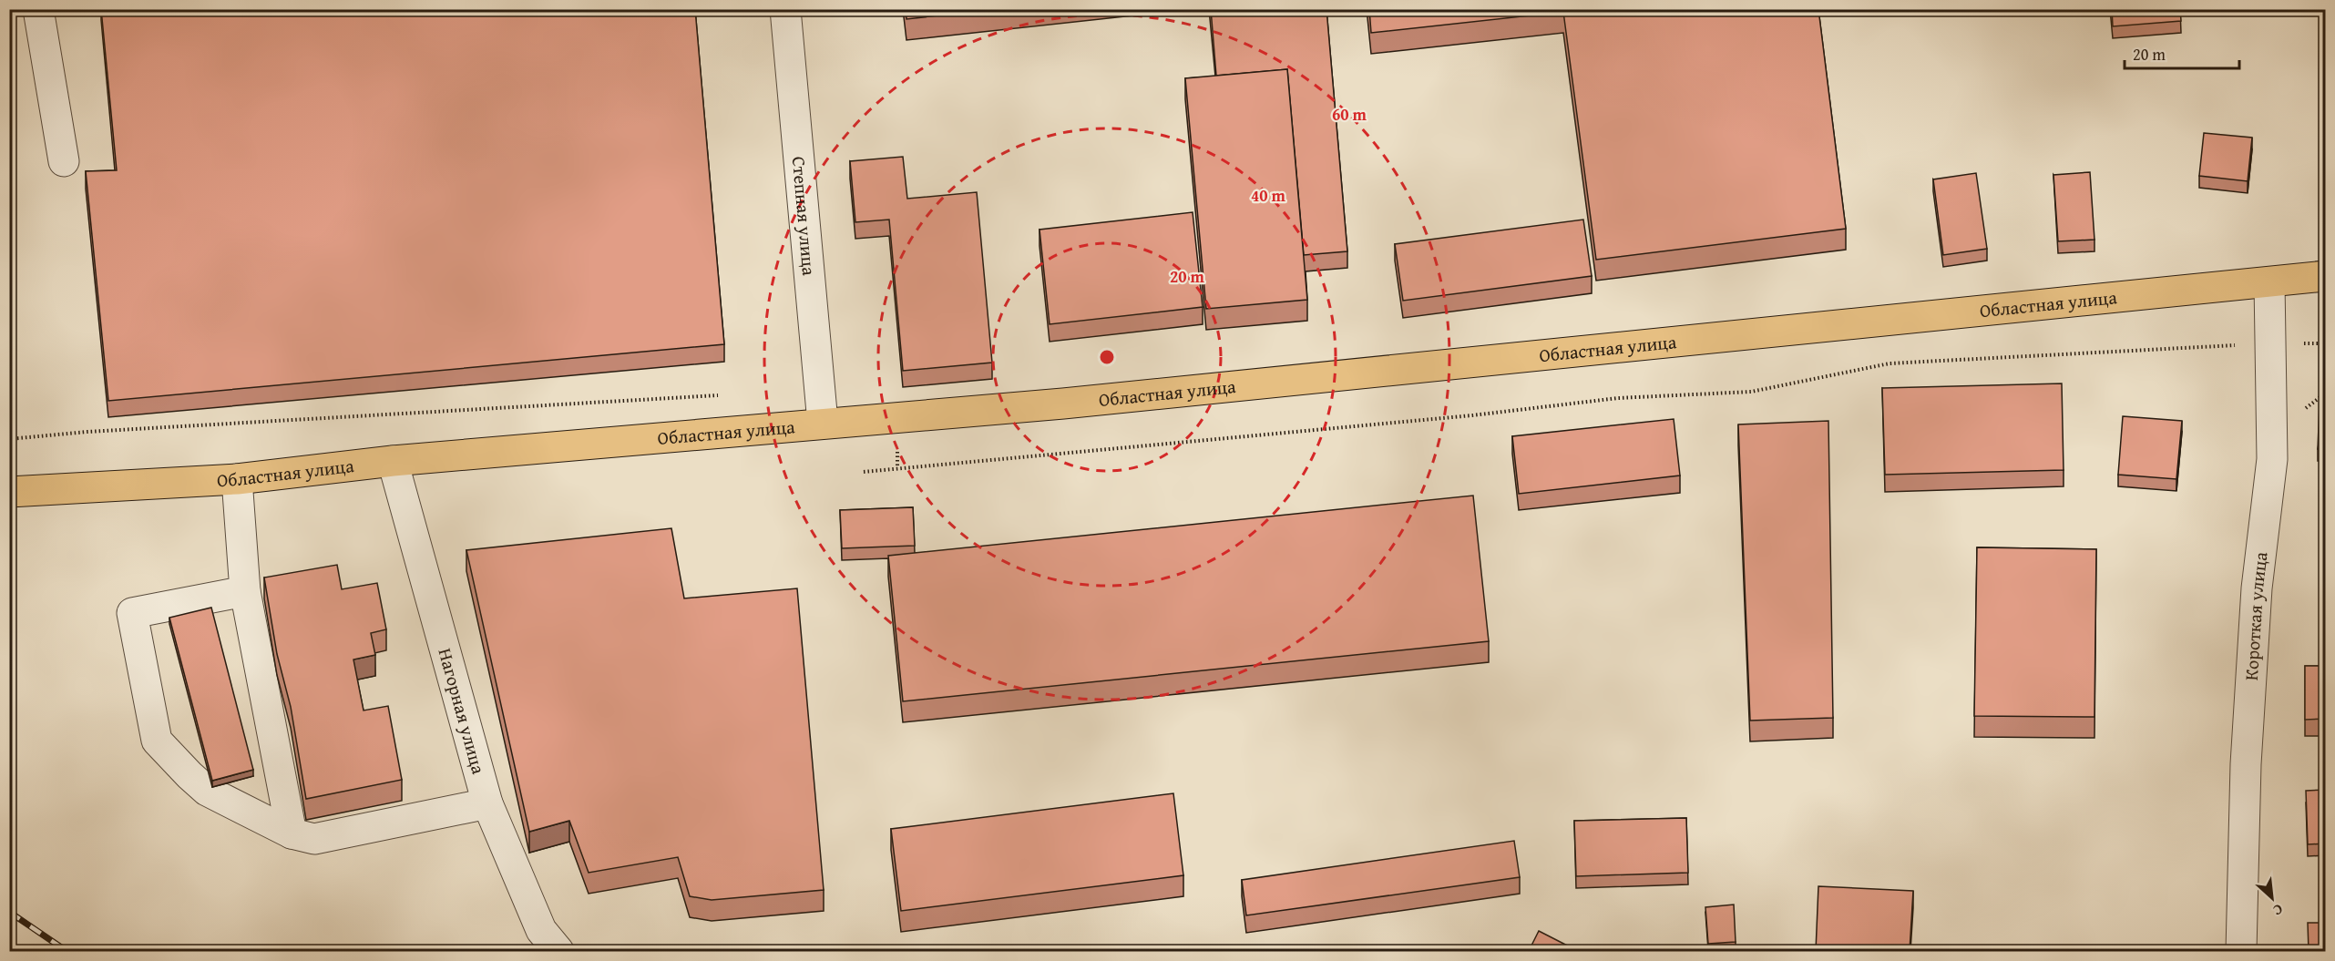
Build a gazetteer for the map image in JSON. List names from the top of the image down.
{
  "streets": {
    "main road": ["Областная улица"],
    "street": ["Степная улица", "Короткая улица", "Нагорная улица"]
  },
  "crossings": [
    ["Степная улица", "Областная улица"],
    ["Областная улица", "Короткая улица"],
    ["Областная улица", "Нагорная улица"]
  ],
  "scale_bar": "20 m",
  "north": "bottom right",
  "rings": ["60 m", "40 m", "20 m"]
}
